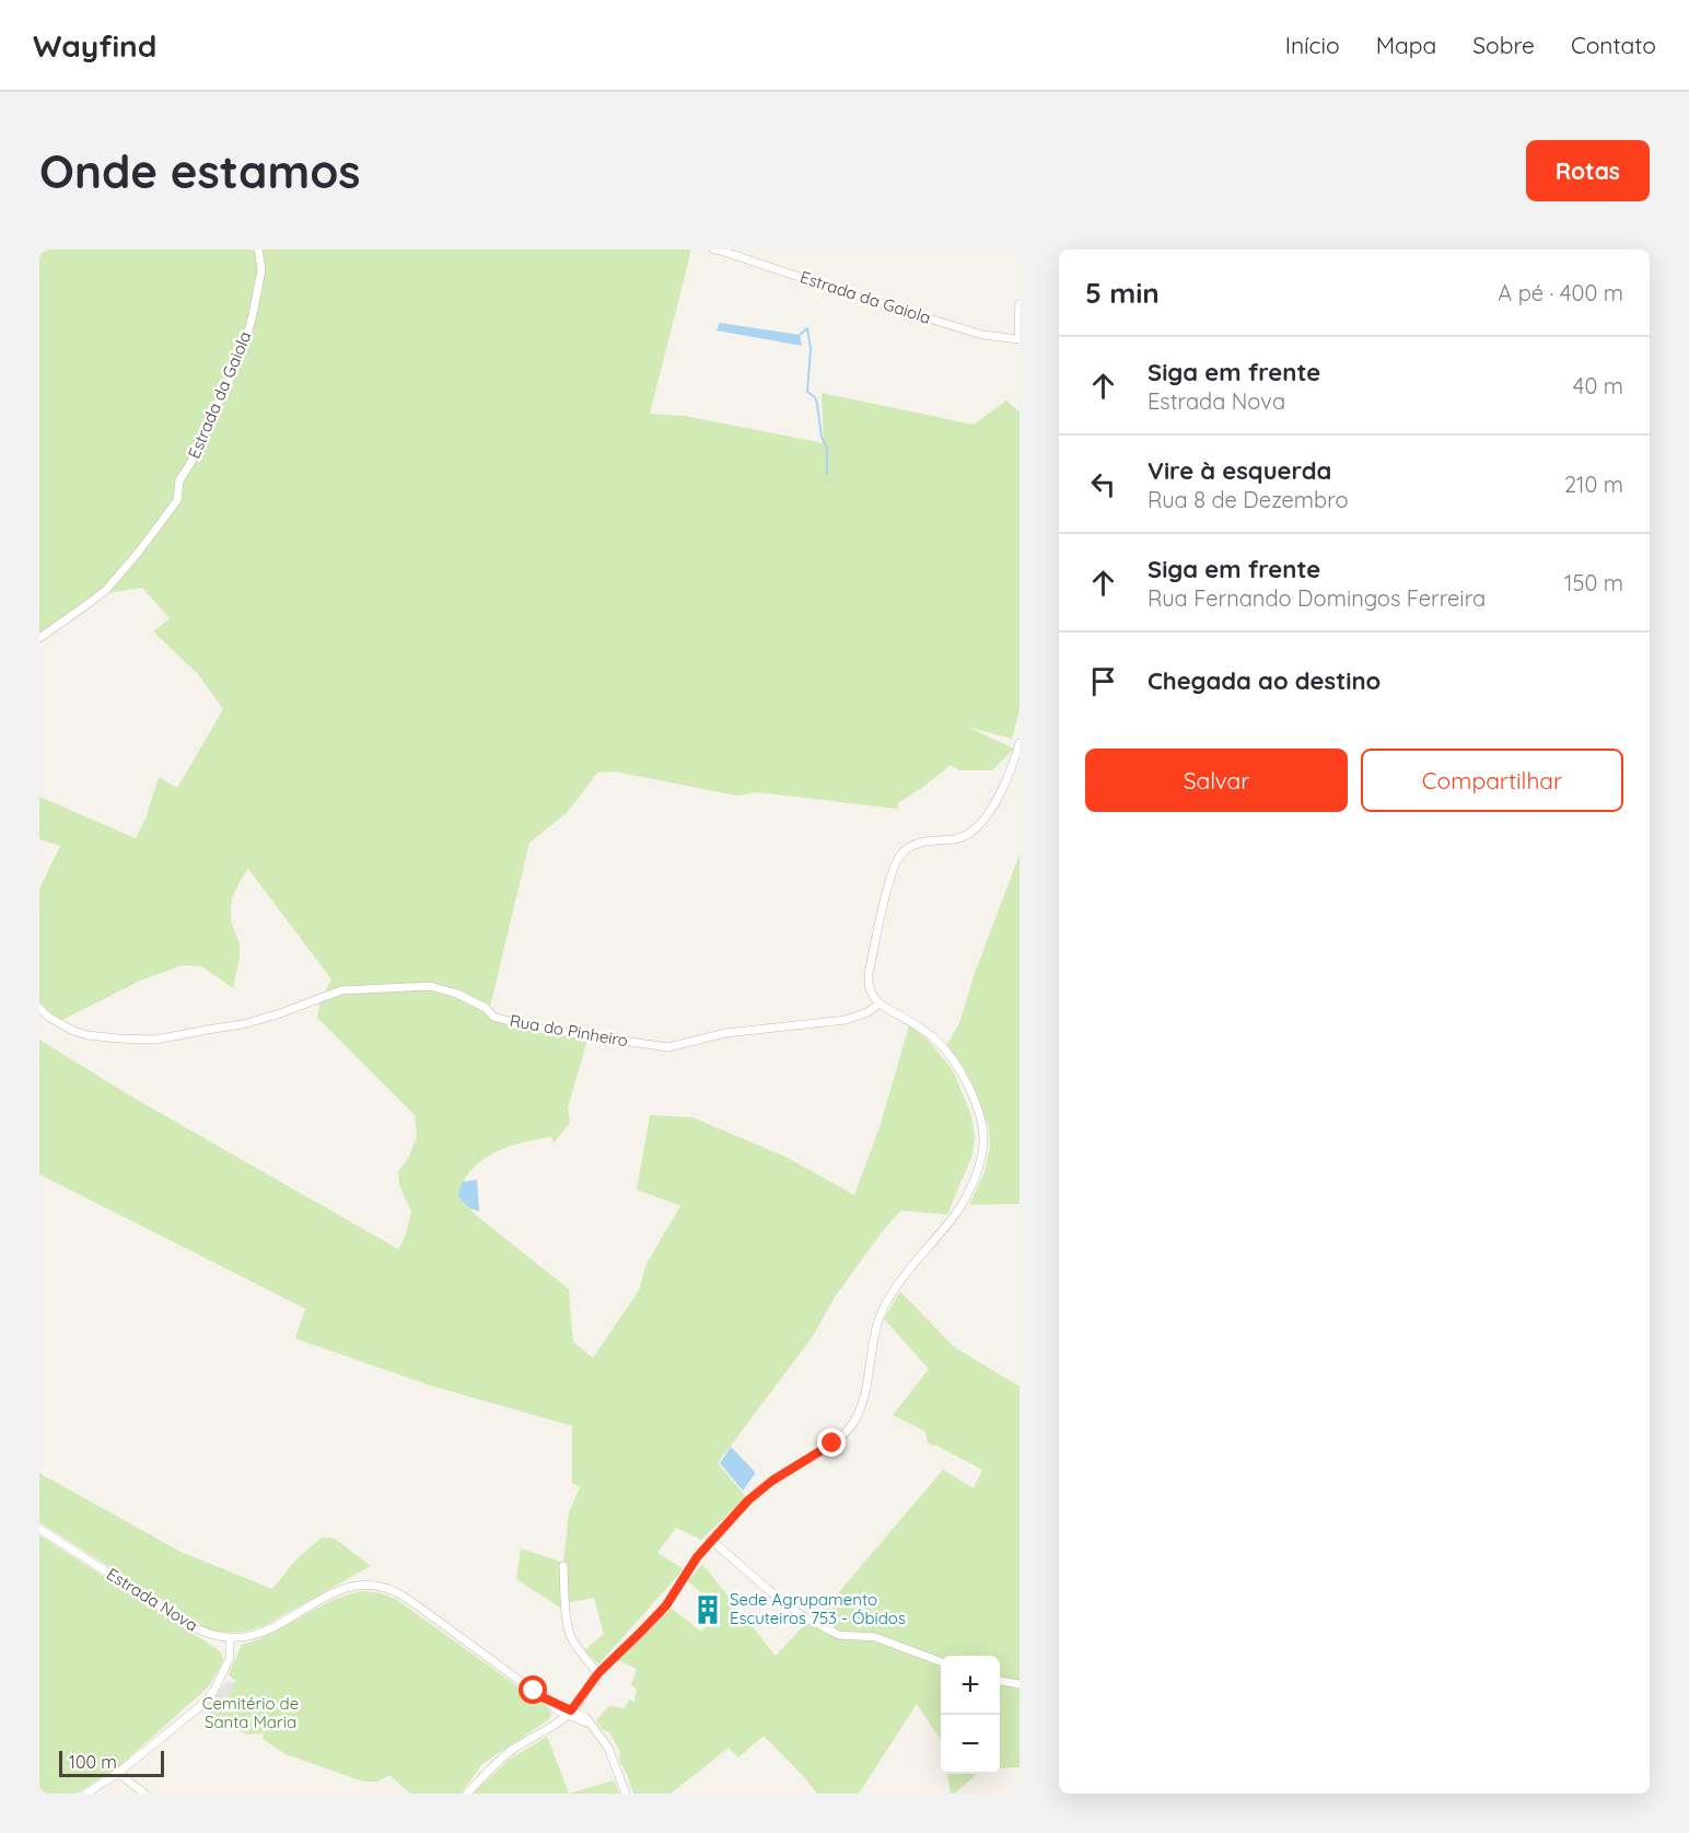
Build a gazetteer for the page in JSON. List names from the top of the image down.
{
  "streets": {
    "street": ["Estrada da Gaiola", "Rua do Pinheiro", "Estrada Nova"]
  },
  "parks": ["Cemitério de Santa Maria"],
  "places": {
    "building": ["Sede Agrupamento Escuteiros 753 - Óbidos"]
  },
  "scale_bar": "100 m",
  "page": {
    "header": "Wayfind",
    "nav": [
      "Início",
      "Mapa",
      "Sobre",
      "Contato"
    ],
    "buttons": [
      "Rotas",
      ["Salvar", "Compartilhar"]
    ],
    "title": "Onde estamos",
    "heading": ["5 min", "A pé · 400 m"],
    "list": [
      ["Siga em frente", "Estrada Nova", "40 m"],
      ["Vire à esquerda", "Rua 8 de Dezembro", "210 m"],
      ["Siga em frente", "Rua Fernando Domingos Ferreira", "150 m"],
      "Chegada ao destino"
    ],
    "map_buttons": ["+", "−"],
    "scale": "100 m"
  }
}
